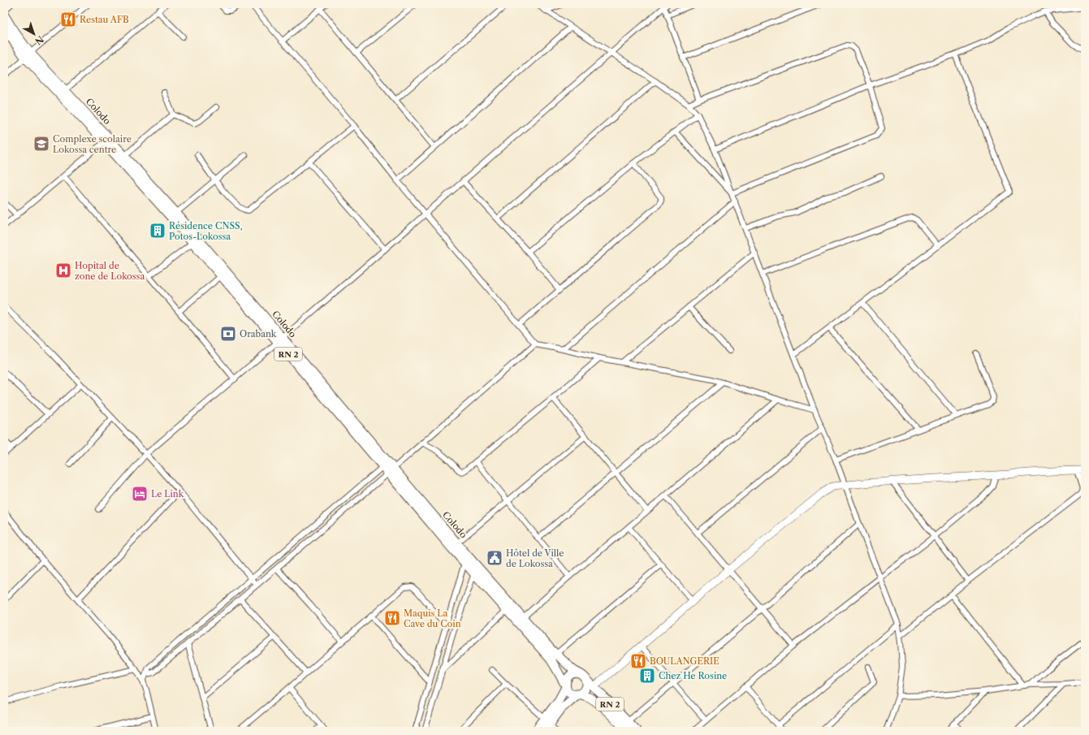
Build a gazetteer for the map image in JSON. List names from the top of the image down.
{
  "streets": {
    "main road": ["Colodo", "RN 2"]
  },
  "crossings": [
    ["Colodo", "RN 2"]
  ],
  "places": {
    "restaurant": ["Restau AFB", "Maquis La Cave du Coin", "BOULANGERIE"],
    "school or university": ["Complexe scolaire Lokossa centre"],
    "building": ["Résidence CNSS, Potos-Lokossa", "Chez He Rosine"],
    "hospital": ["Hopital de zone de Lokossa"],
    "bank": ["Orabank"],
    "hotel": ["Le Link"],
    "public building": ["Hôtel de Ville de Lokossa"]
  },
  "north": "bottom right"
}
